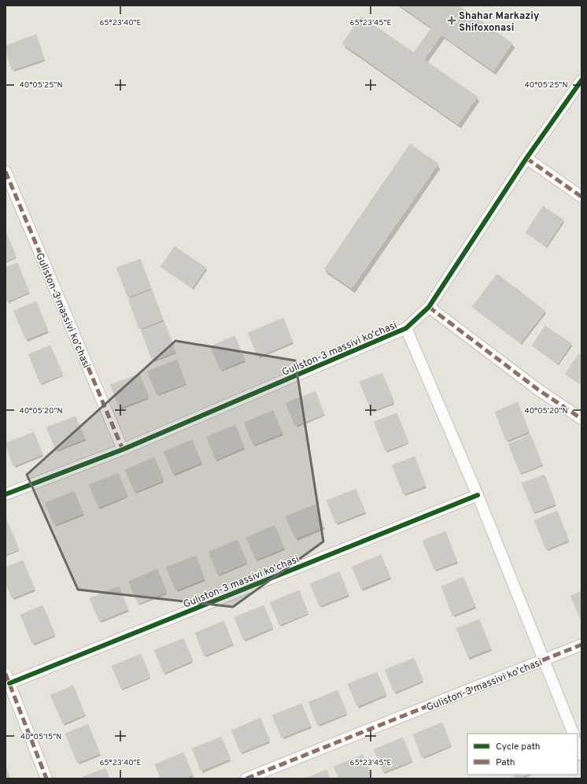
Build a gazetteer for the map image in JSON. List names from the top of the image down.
{
  "streets": {
    "street": ["Guliston-3 massivi ko'chasi"]
  },
  "places": {
    "health": ["Shahar Markaziy Shifoxonasi"]
  },
  "legend": ["Cycle path", "Path"],
  "coordinates": [
    "65°23'40\"E",
    "65°23'45\"E",
    "40°05'25\"N",
    "40°05'20\"N",
    "40°05'15\"N"
  ]
}
